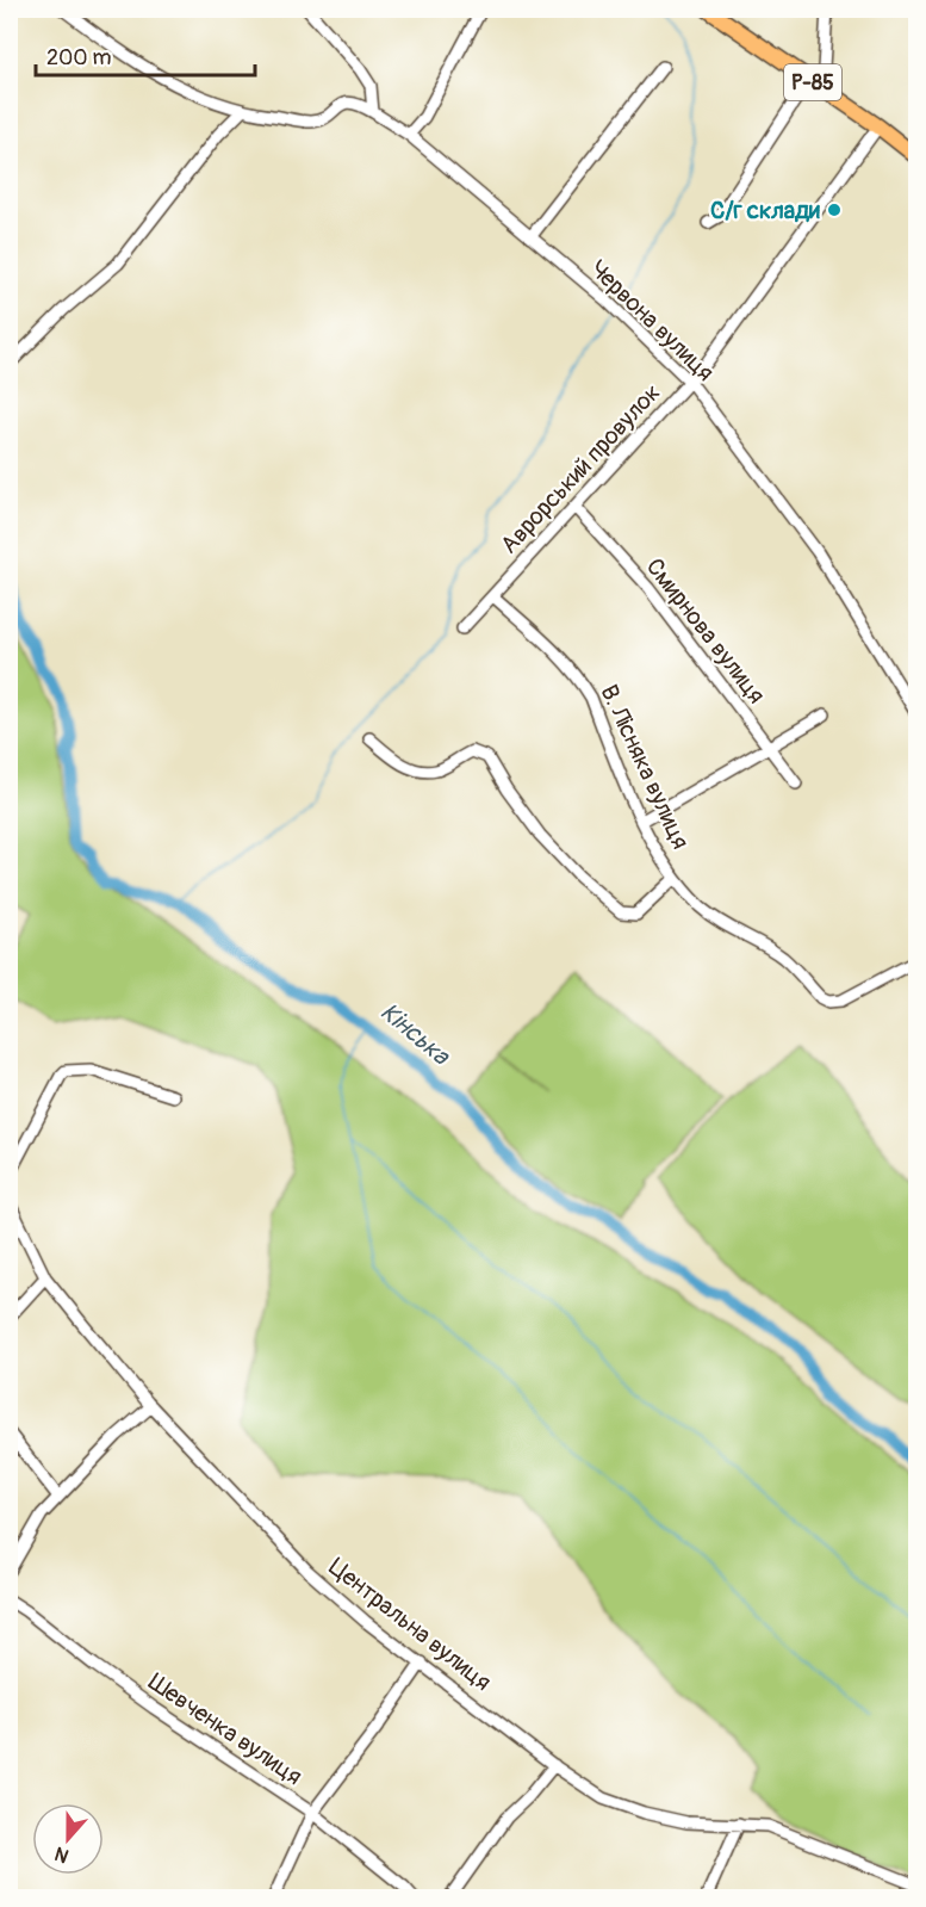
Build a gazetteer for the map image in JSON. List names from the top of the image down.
{
  "streets": {
    "main road": ["Р-85"],
    "street": [
      "Червона вулиця",
      "Аврорський провулок",
      "Смирнова вулиця",
      "В. Лісняка вулиця",
      "Центральна вулиця",
      "Шевченка вулиця"
    ]
  },
  "crossings": [
    ["Р-85", "Аврорський провулок"],
    ["Червона вулиця", "Аврорський провулок"],
    ["Аврорський провулок", "Смирнова вулиця"],
    ["Аврорський провулок", "В. Лісняка вулиця"]
  ],
  "water": ["Кінська"],
  "places": ["С/г склади"],
  "scale_bar": "200 m",
  "north": "bottom"
}
